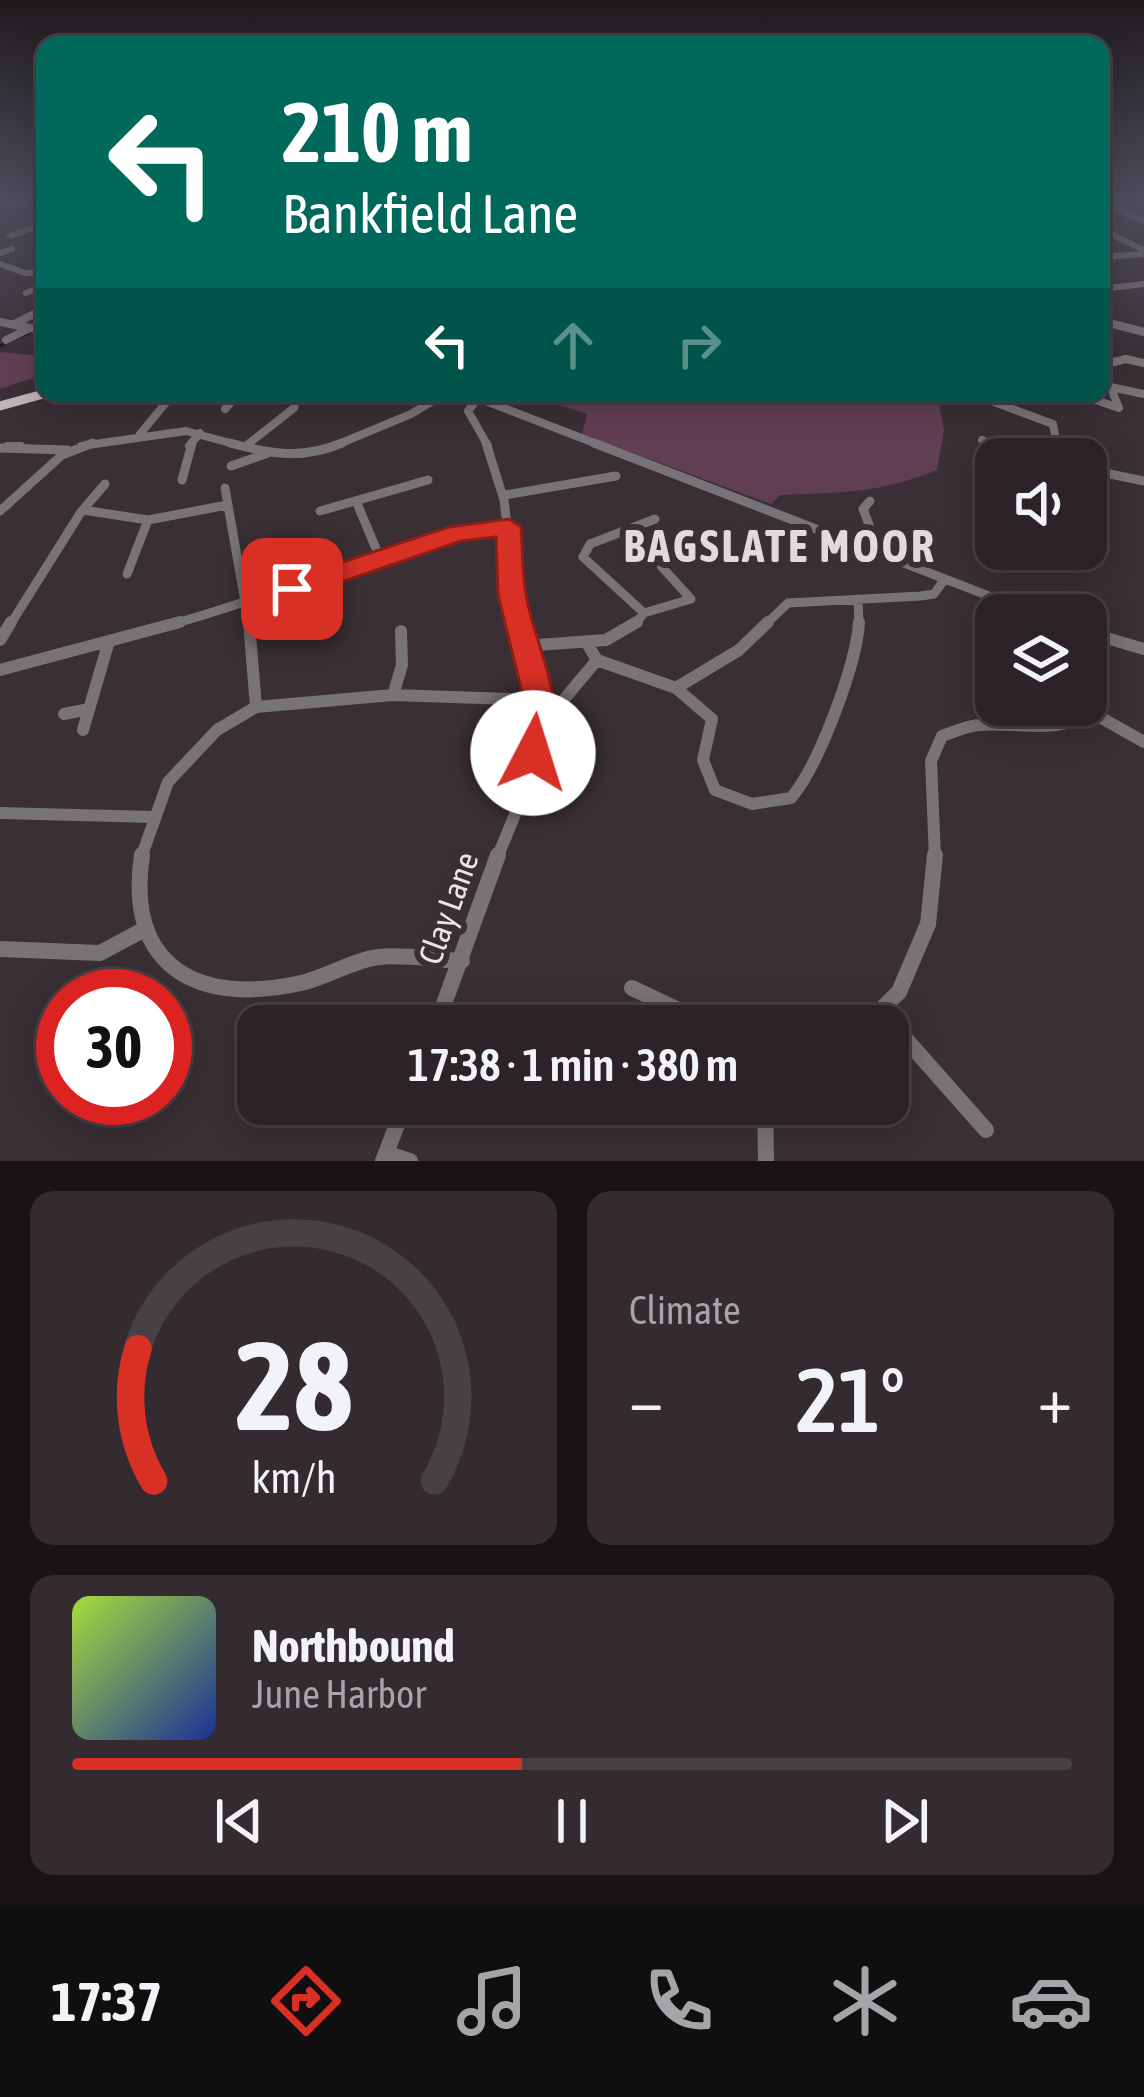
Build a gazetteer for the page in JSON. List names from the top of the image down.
{
  "streets": {
    "street": ["Clay Lane"]
  },
  "districts": ["BAGSLATE MOOR"],
  "page": {
    "turn": ["210 m", "Bankfield Lane"],
    "limit": "30",
    "trip": "17:38 · 1 min · 380 m",
    "tile": "Climate",
    "heat": ["−", "21°", "+"],
    "song": ["Northbound", "June Harbor"],
    "tabs": "17:37",
    "gauge": ["28", "km/h"]
  }
}
